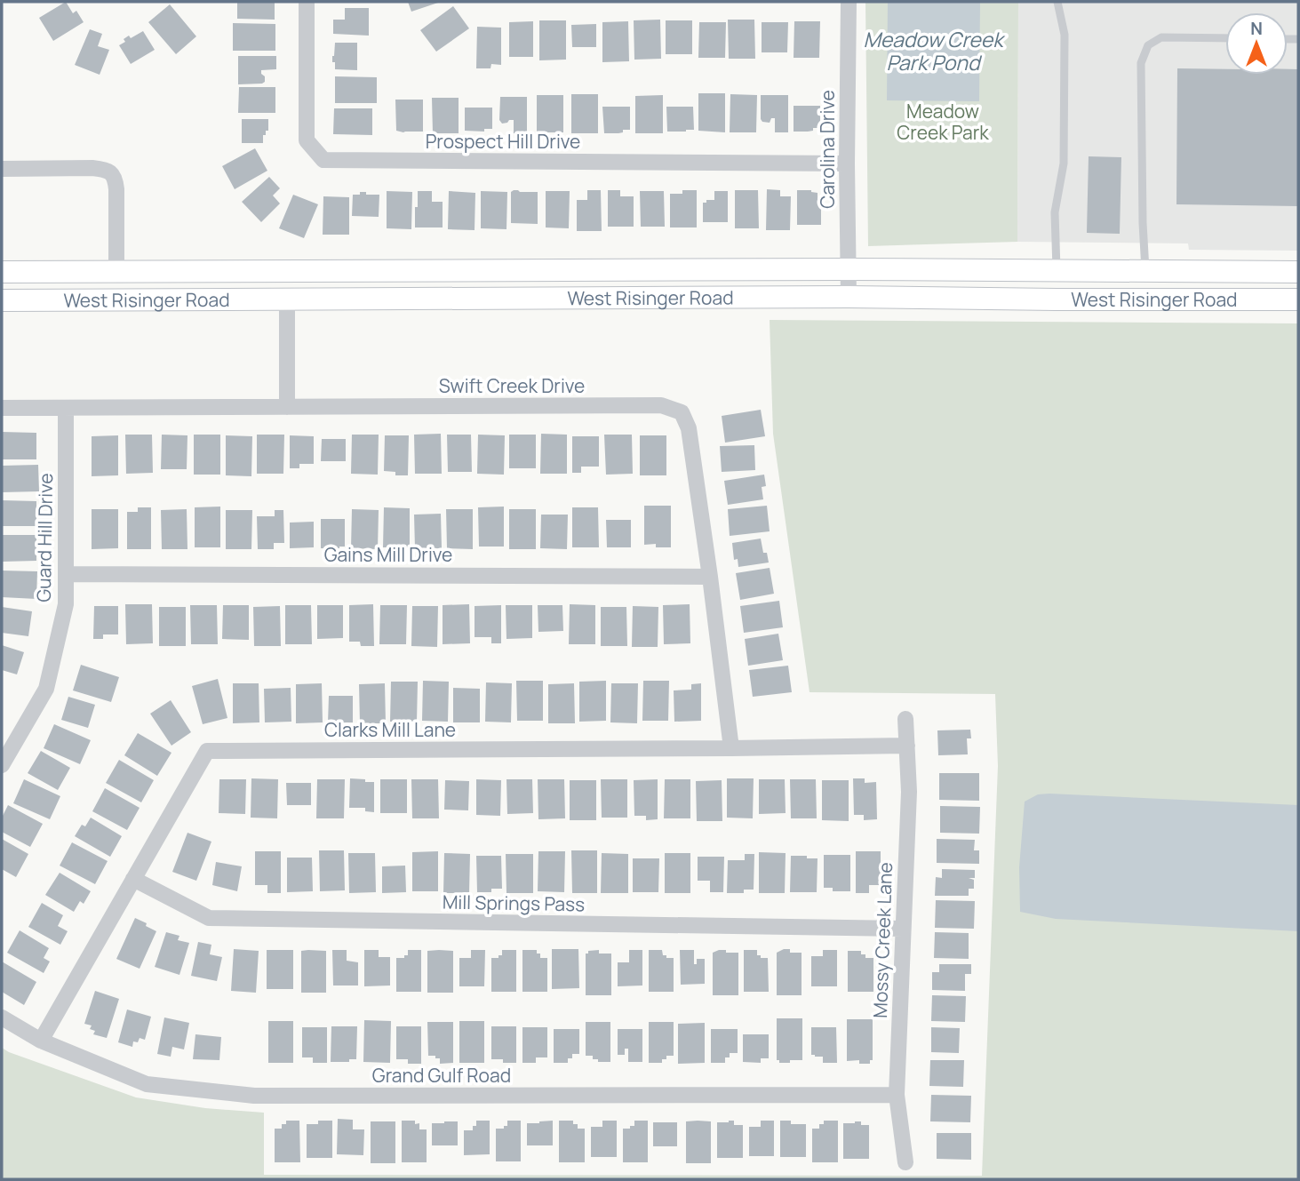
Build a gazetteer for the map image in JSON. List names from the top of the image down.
{
  "streets": {
    "main road": ["West Risinger Road"],
    "street": [
      "Prospect Hill Drive",
      "Carolina Drive",
      "Swift Creek Drive",
      "Guard Hill Drive",
      "Gains Mill Drive",
      "Clarks Mill Lane",
      "Mill Springs Pass",
      "Mossy Creek Lane",
      "Grand Gulf Road"
    ]
  },
  "crossings": [
    ["Prospect Hill Drive", "Carolina Drive"],
    ["Carolina Drive", "West Risinger Road"],
    ["Swift Creek Drive", "Guard Hill Drive"],
    ["Swift Creek Drive", "Gains Mill Drive"],
    ["Swift Creek Drive", "Clarks Mill Lane"],
    ["Guard Hill Drive", "Gains Mill Drive"],
    ["Clarks Mill Lane", "Mill Springs Pass"],
    ["Clarks Mill Lane", "Mossy Creek Lane"],
    ["Clarks Mill Lane", "Grand Gulf Road"],
    ["Mill Springs Pass", "Mossy Creek Lane"],
    ["Mossy Creek Lane", "Grand Gulf Road"]
  ],
  "water": ["Meadow Creek Park Pond"],
  "parks": ["Meadow Creek Park"],
  "north": "top"
}
